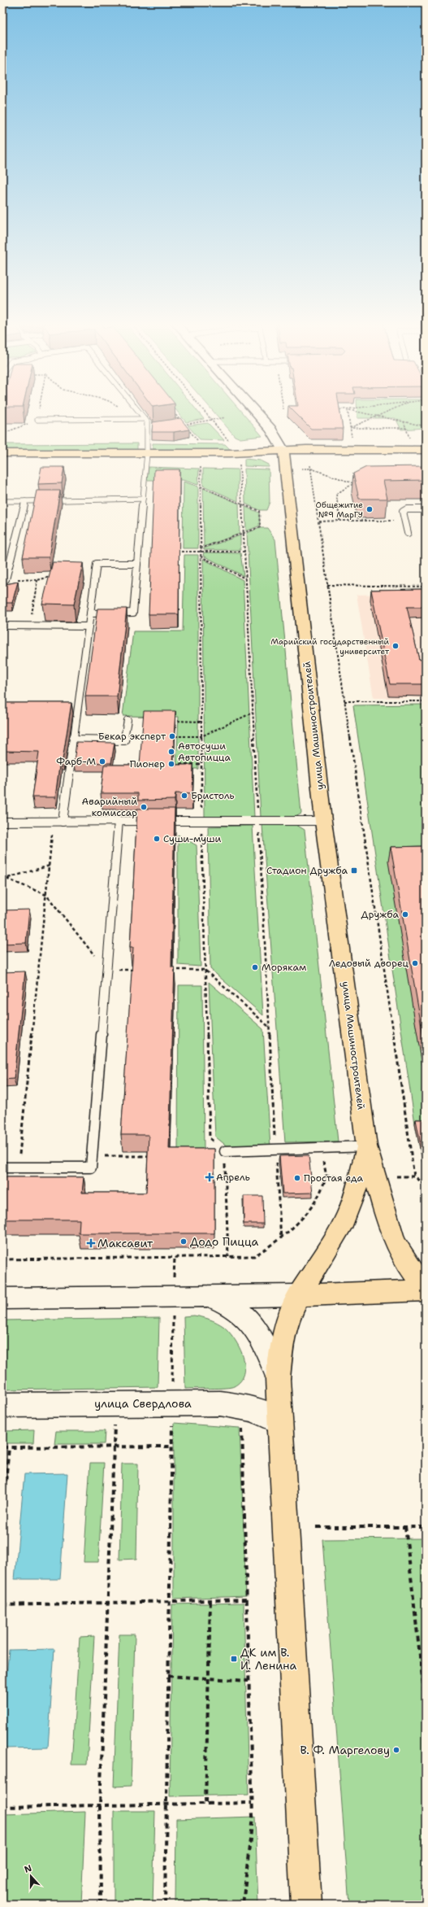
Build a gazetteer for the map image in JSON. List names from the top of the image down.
{
  "streets": {
    "main road": ["улица Машиностроителей", "улица Свердлова"]
  },
  "crossings": [
    ["улица Машиностроителей", "улица Свердлова"]
  ],
  "places": {
    "other": [
      "Общежитие №9 МарГУ",
      "Марийский государственный университет",
      "Бекар эксперт",
      "Автосуши Автопицца",
      "Фарб-М",
      "Пионер",
      "Бристоль",
      "Аварийный комиссар",
      "Суши-муши",
      "Дружба",
      "Ледовый дворец",
      "Морякам",
      "Простая еда",
      "Додо Пицца",
      "В. Ф. Маргелову"
    ],
    "transit": ["Стадион Дружба", "ДК им В. И. Ленина"],
    "health": ["Апрель", "Максавит"]
  },
  "north": "top"
}
